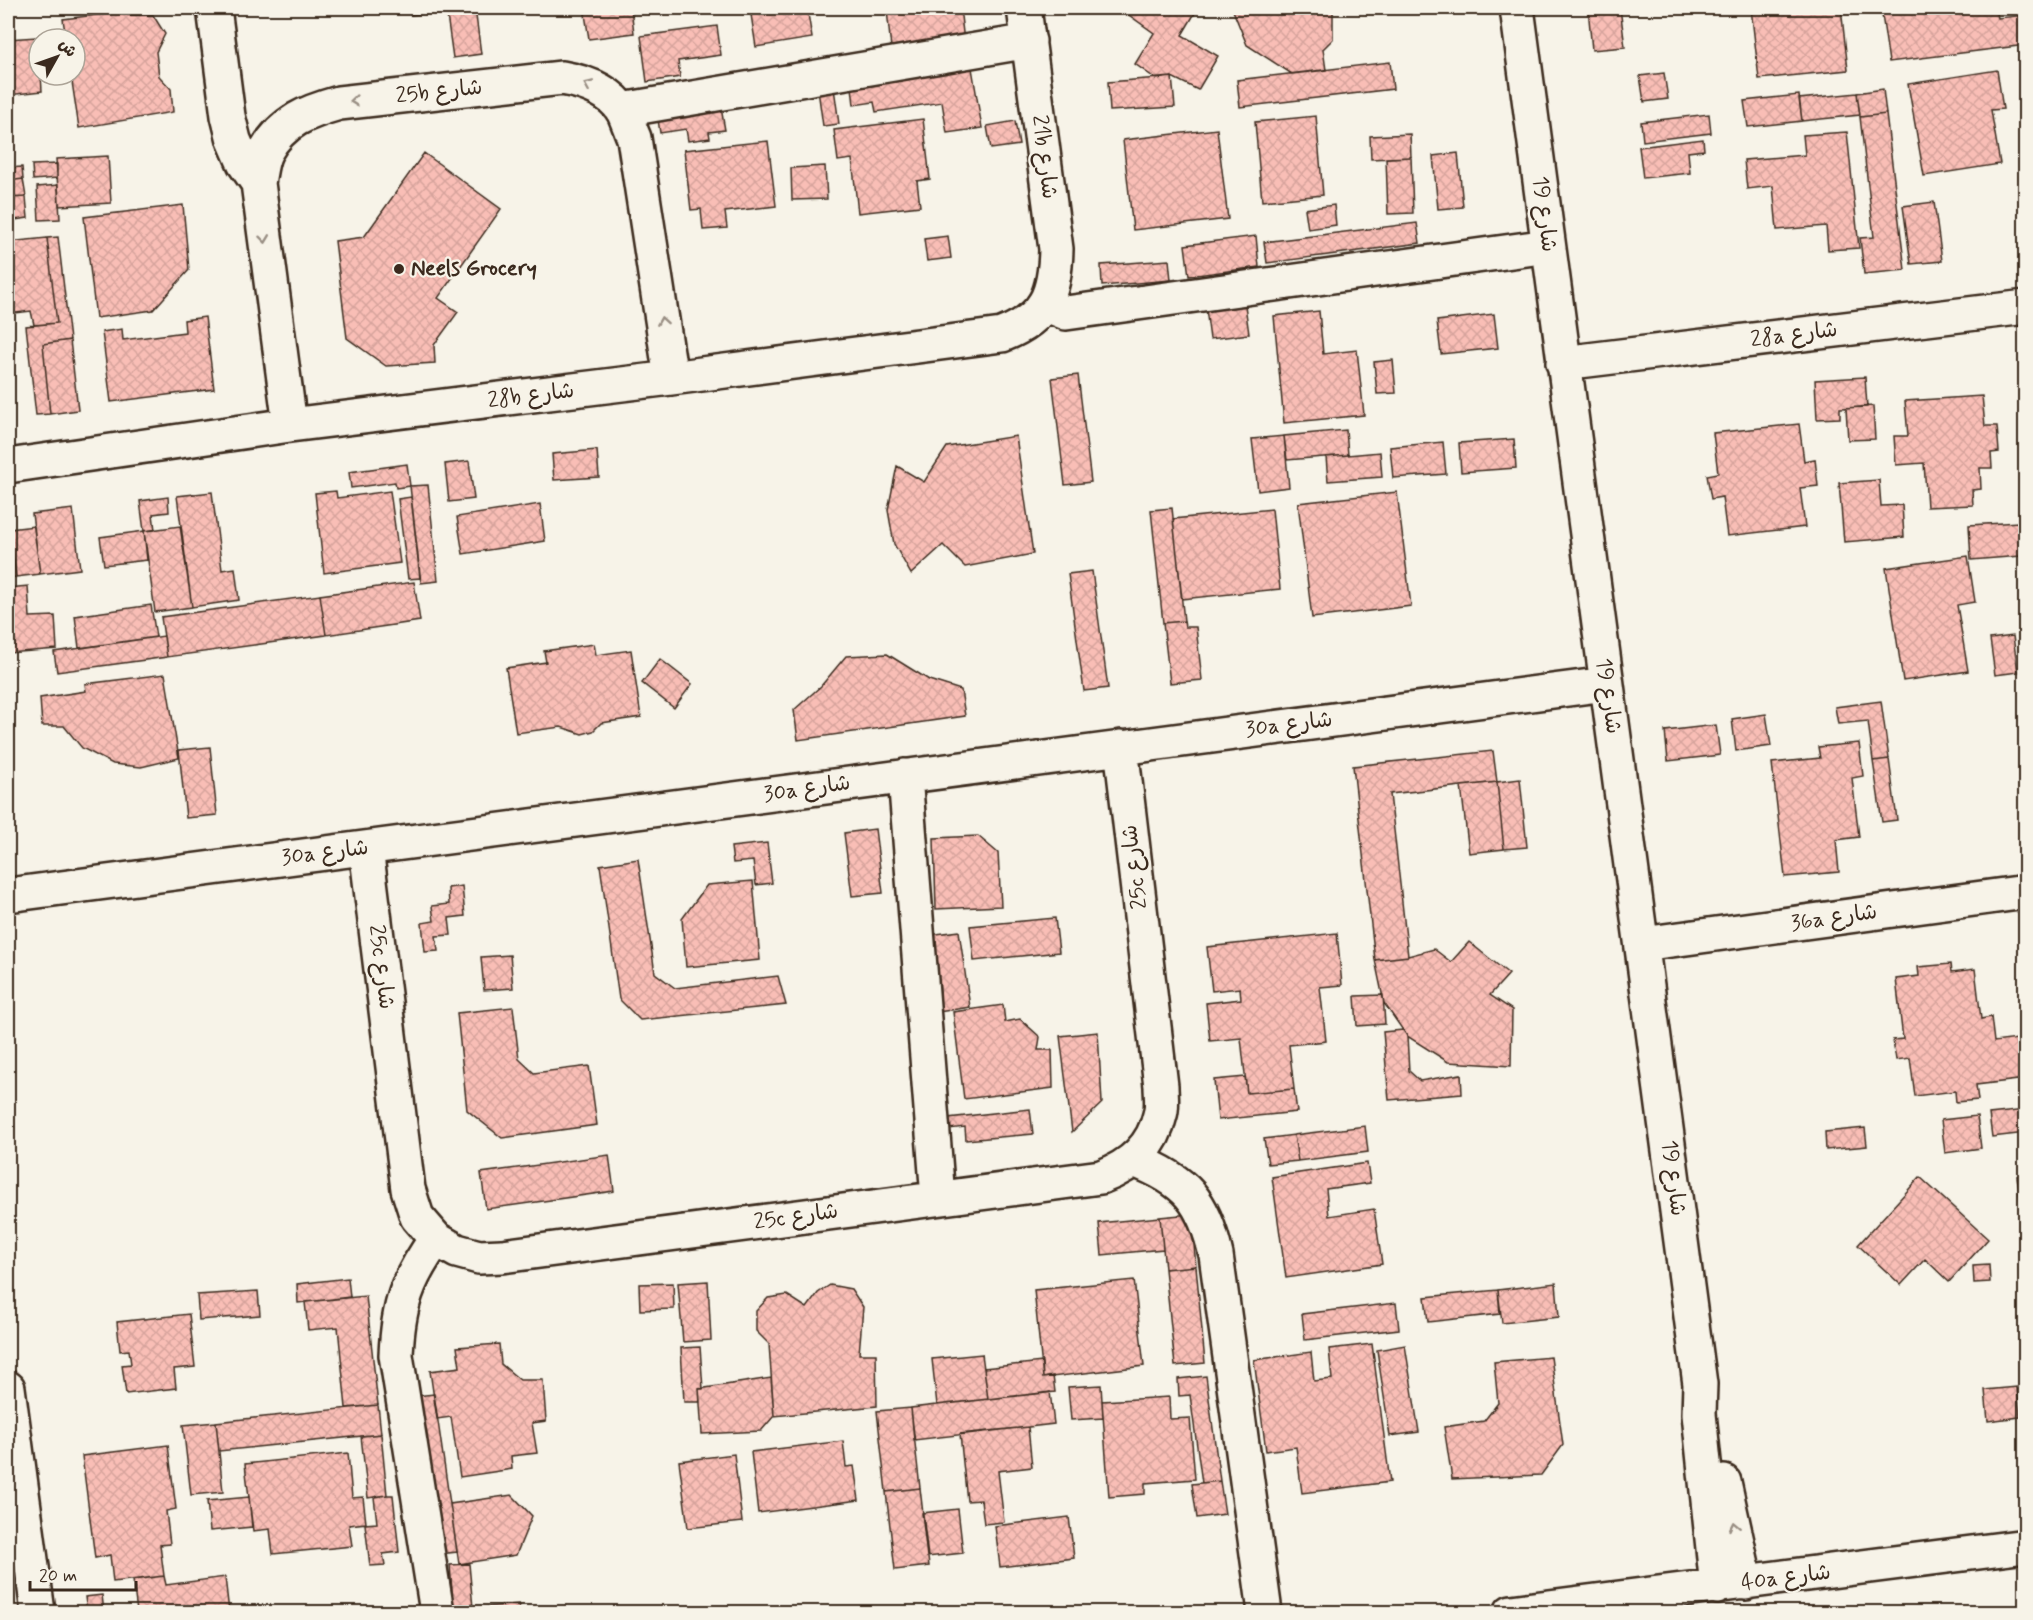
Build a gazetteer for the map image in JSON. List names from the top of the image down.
{
  "streets": {
    "street": [
      "25b شارع",
      "21b شارع",
      "شارع 19",
      "28a شارع",
      "28b شارع",
      "30a شارع",
      "25c شارع",
      "36a شارع",
      "40a شارع"
    ]
  },
  "crossings": [
    ["25b شارع", "28b شارع"],
    ["21b شارع", "28b شارع"],
    ["شارع 19", "28a شارع"],
    ["شارع 19", "30a شارع"],
    ["شارع 19", "36a شارع"],
    ["شارع 19", "40a شارع"],
    ["30a شارع", "25c شارع"]
  ],
  "places": ["Neels Grocery"],
  "scale_bar": "20 m",
  "north": "top right"
}
